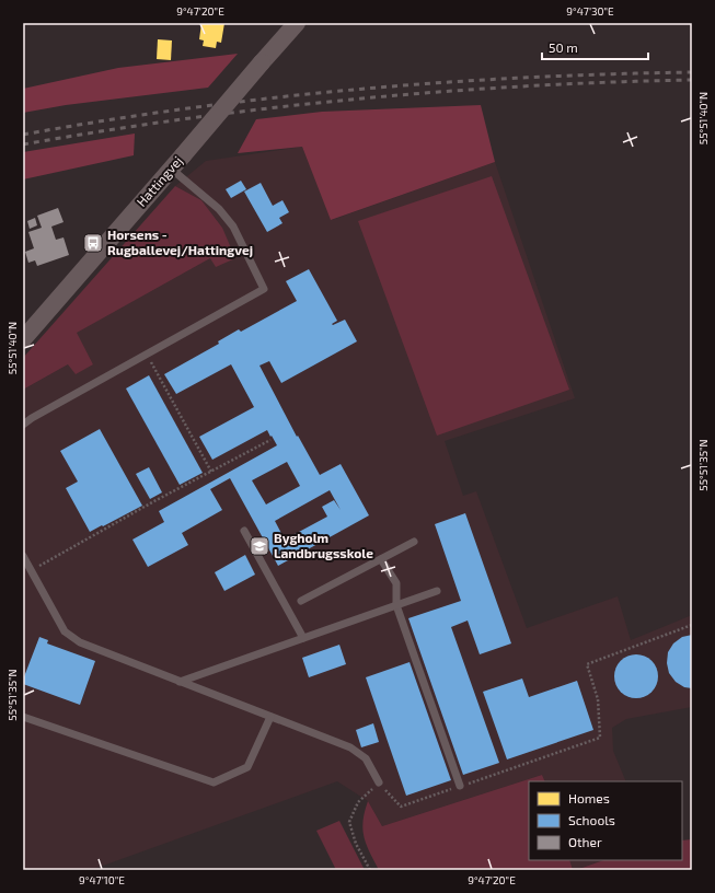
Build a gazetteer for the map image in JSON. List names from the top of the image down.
{
  "streets": {
    "street": ["Hattingvej"]
  },
  "places": {
    "bus stop": ["Horsens - Rugballevej/Hattingvej"],
    "school or university": ["Bygholm Landbrugsskole"]
  },
  "legend": ["Homes", "Schools", "Other"],
  "scale_bar": "50 m",
  "coordinates": [
    "9°47'20\"E",
    "9°47'30\"E",
    "55°51'40\"N",
    "55°51'35\"N",
    "9°47'10\"E"
  ]
}
